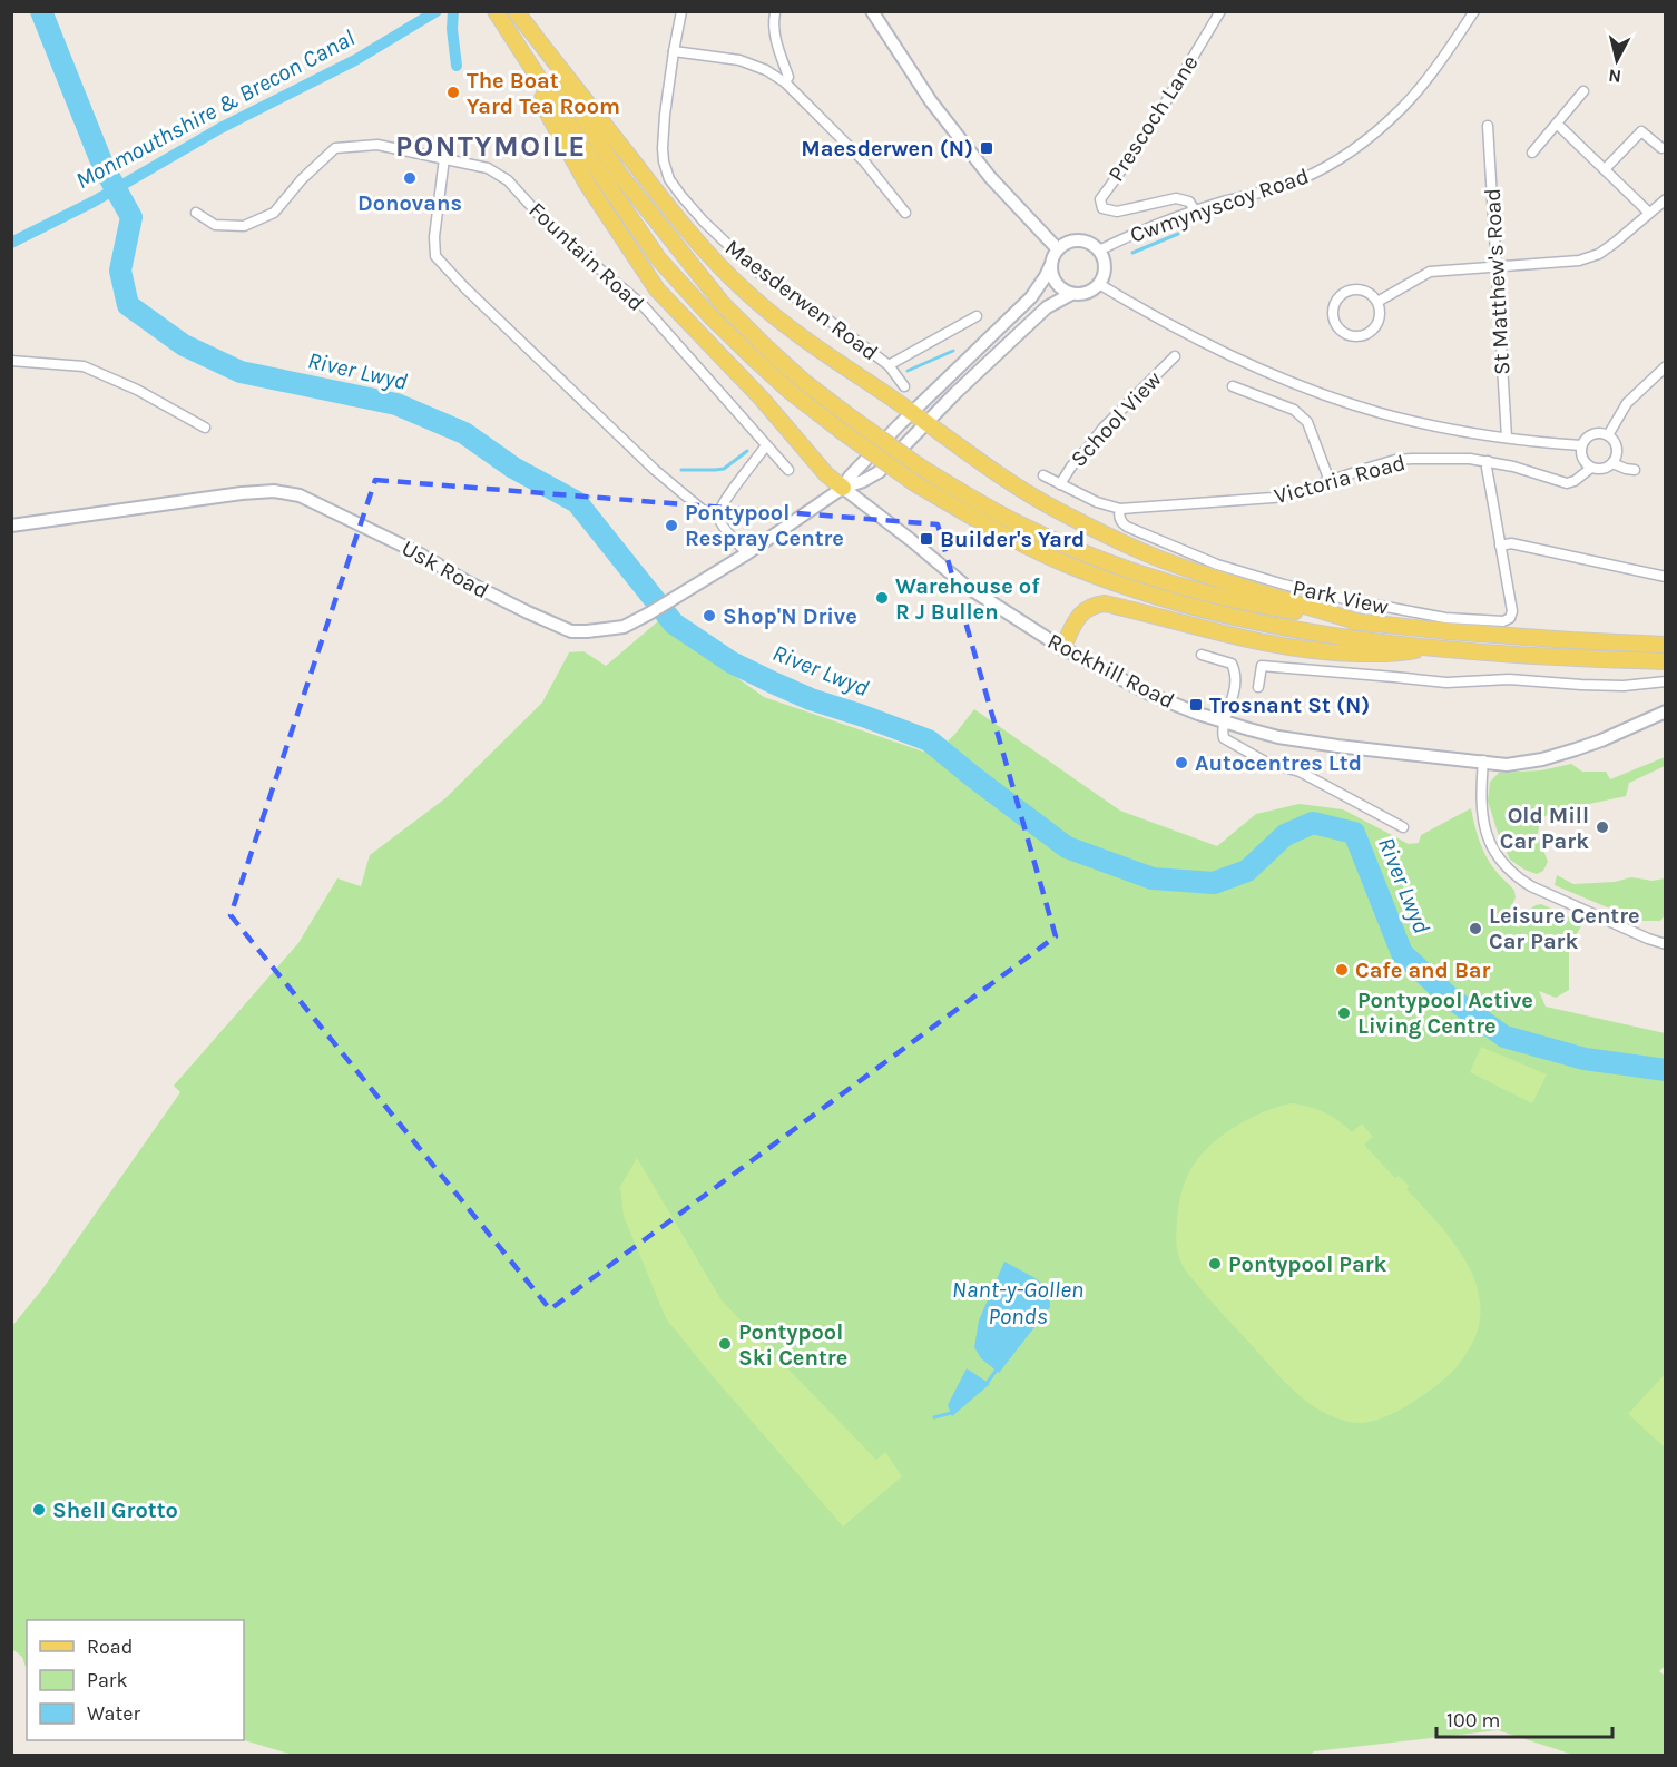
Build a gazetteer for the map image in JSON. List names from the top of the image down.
{
  "streets": {
    "street": [
      "Prescoch Lane",
      "Cwmynyscoy Road",
      "Fountain Road",
      "St Matthew's Road",
      "Maesderwen Road",
      "School View",
      "Victoria Road",
      "Usk Road",
      "Park View",
      "Rockhill Road"
    ]
  },
  "crossings": [
    ["Prescoch Lane", "Cwmynyscoy Road"],
    ["Victoria Road", "Park View"],
    ["Usk Road", "Rockhill Road"]
  ],
  "districts": ["PONTYMOILE"],
  "water": ["Monmouthshire & Brecon Canal", "River Lwyd", "Nant-y-Gollen Ponds"],
  "places": {
    "other": [
      "The Boat Yard Tea Room",
      "Donovans",
      "Pontypool Respray Centre",
      "Warehouse of R J Bullen",
      "Shop'N Drive",
      "Autocentres Ltd",
      "Old Mill Car Park",
      "Leisure Centre Car Park",
      "Cafe and Bar",
      "Pontypool Active Living Centre",
      "Pontypool Park",
      "Pontypool Ski Centre",
      "Shell Grotto"
    ],
    "transit": ["Maesderwen (N)", "Builder's Yard", "Trosnant St (N)"]
  },
  "legend": ["Road", "Park", "Water"],
  "scale_bar": "100 m",
  "north": "bottom"
}
